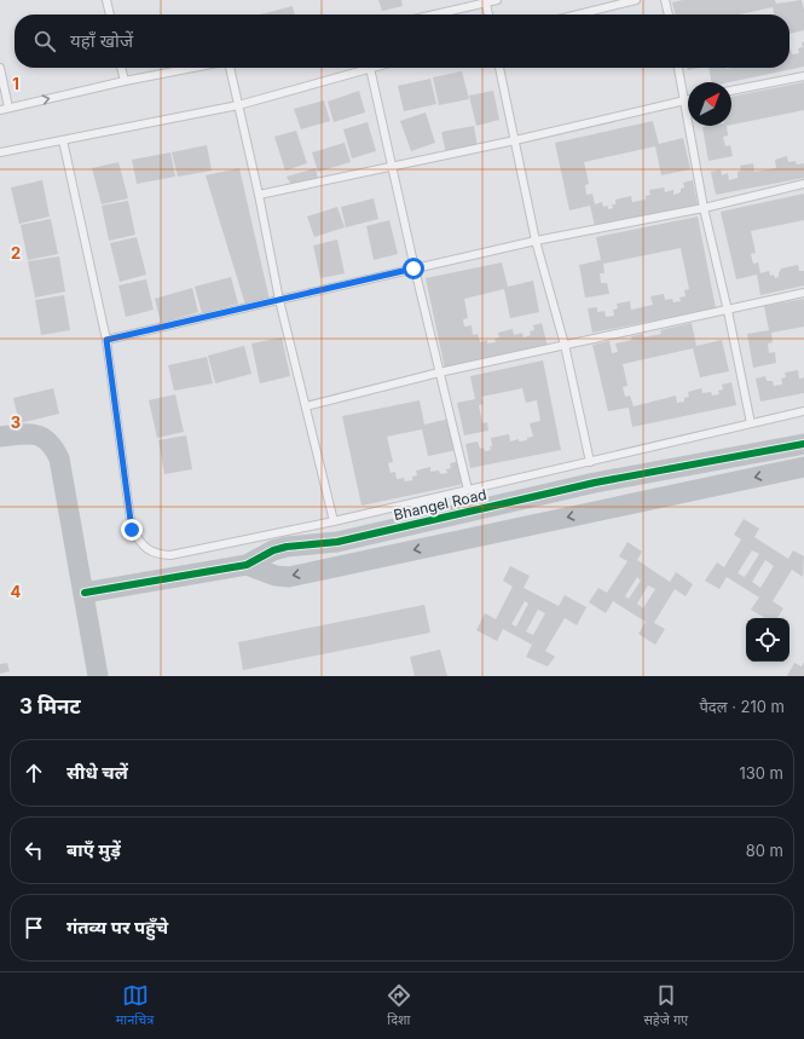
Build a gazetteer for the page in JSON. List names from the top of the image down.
{
  "streets": {
    "street": ["Bhangel Road"]
  },
  "north": "top right",
  "page": {
    "search": "यहाँ खोजें",
    "heading": ["3 मिनट", "पैदल · 210 m"],
    "list": [
      ["सीधे चलें", "130 m"],
      ["बाएँ मुड़ें", "80 m"],
      "गंतव्य पर पहुँचे"
    ],
    "nav": ["मानचित्र", "दिशा", "सहेजे गए"]
  },
  "grid": {
    "rows": [
      "1",
      "2",
      "3",
      "4"
    ]
  }
}
